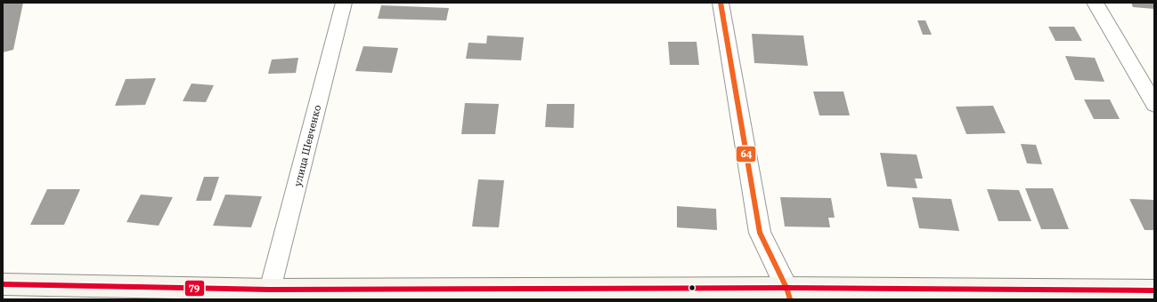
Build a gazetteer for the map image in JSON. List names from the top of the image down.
{
  "streets": {
    "street": ["улица Шевченко"]
  },
  "lines": ["transit line 64", "transit line 79"]
}
